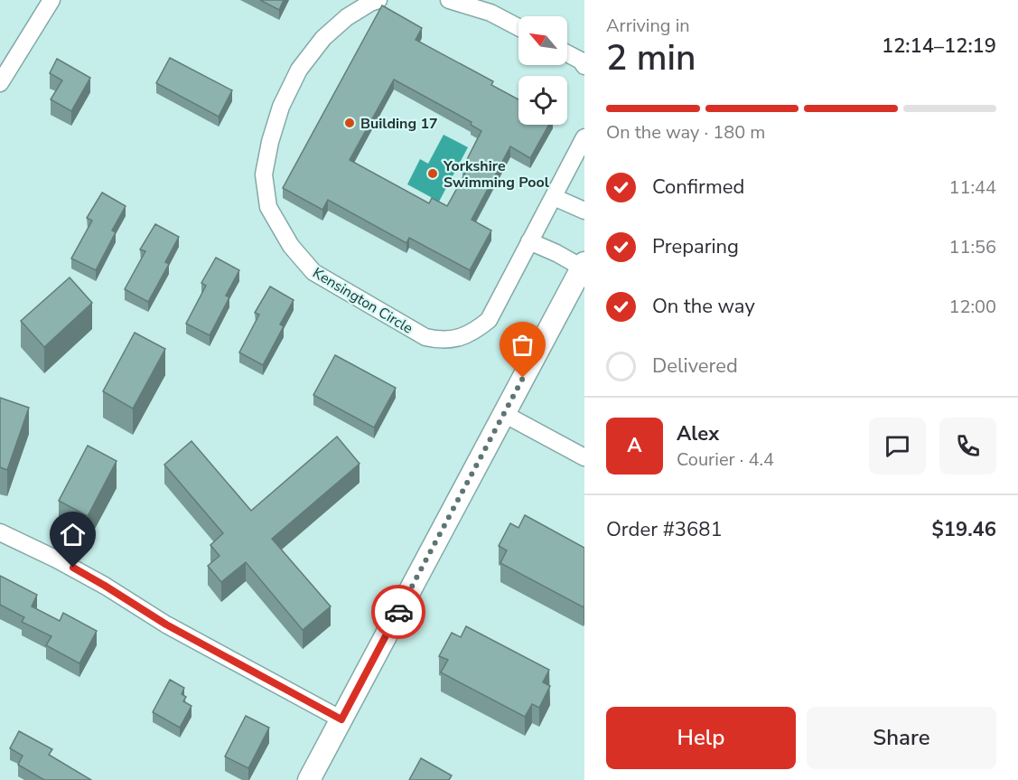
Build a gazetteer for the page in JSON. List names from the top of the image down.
{
  "streets": {
    "street": ["Kensington Circle"]
  },
  "places": ["Building 17", "Yorkshire Swimming Pool"],
  "north": "top left",
  "page": {
    "heading": ["2 min", "Arriving in", "12:14–12:19"],
    "panel": [
      "Alex",
      "Courier · 4.4",
      "Order #3681",
      "$19.46"
    ],
    "bar": "On the way · 180 m",
    "list": [
      ["Confirmed", "11:44"],
      ["Preparing", "11:56"],
      ["On the way", "12:00"],
      "Delivered"
    ],
    "round": "A",
    "buttons": ["Help", "Share"]
  }
}
